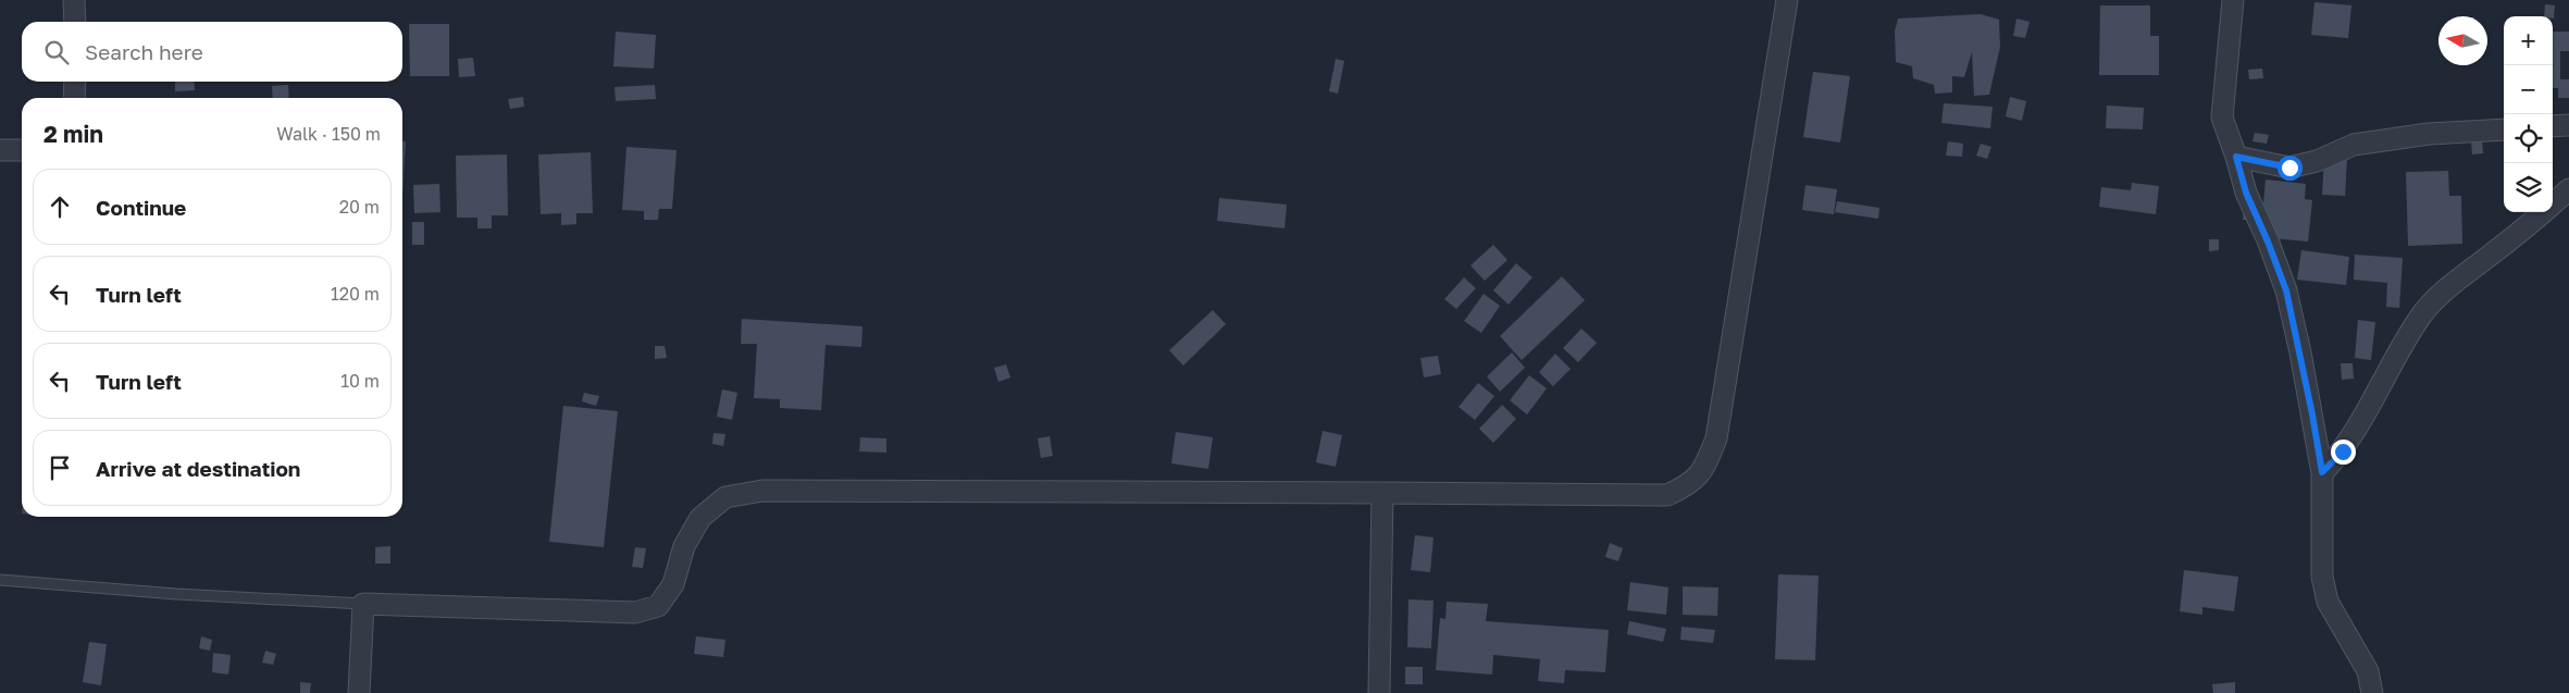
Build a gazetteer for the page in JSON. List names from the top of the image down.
{
  "north": "left",
  "page": {
    "map_buttons": ["+", "−"],
    "search": "Search here",
    "heading": ["2 min", "Walk · 150 m"],
    "list": [
      ["Continue", "20 m"],
      ["Turn left", "120 m"],
      ["Turn left", "10 m"],
      "Arrive at destination"
    ]
  }
}
